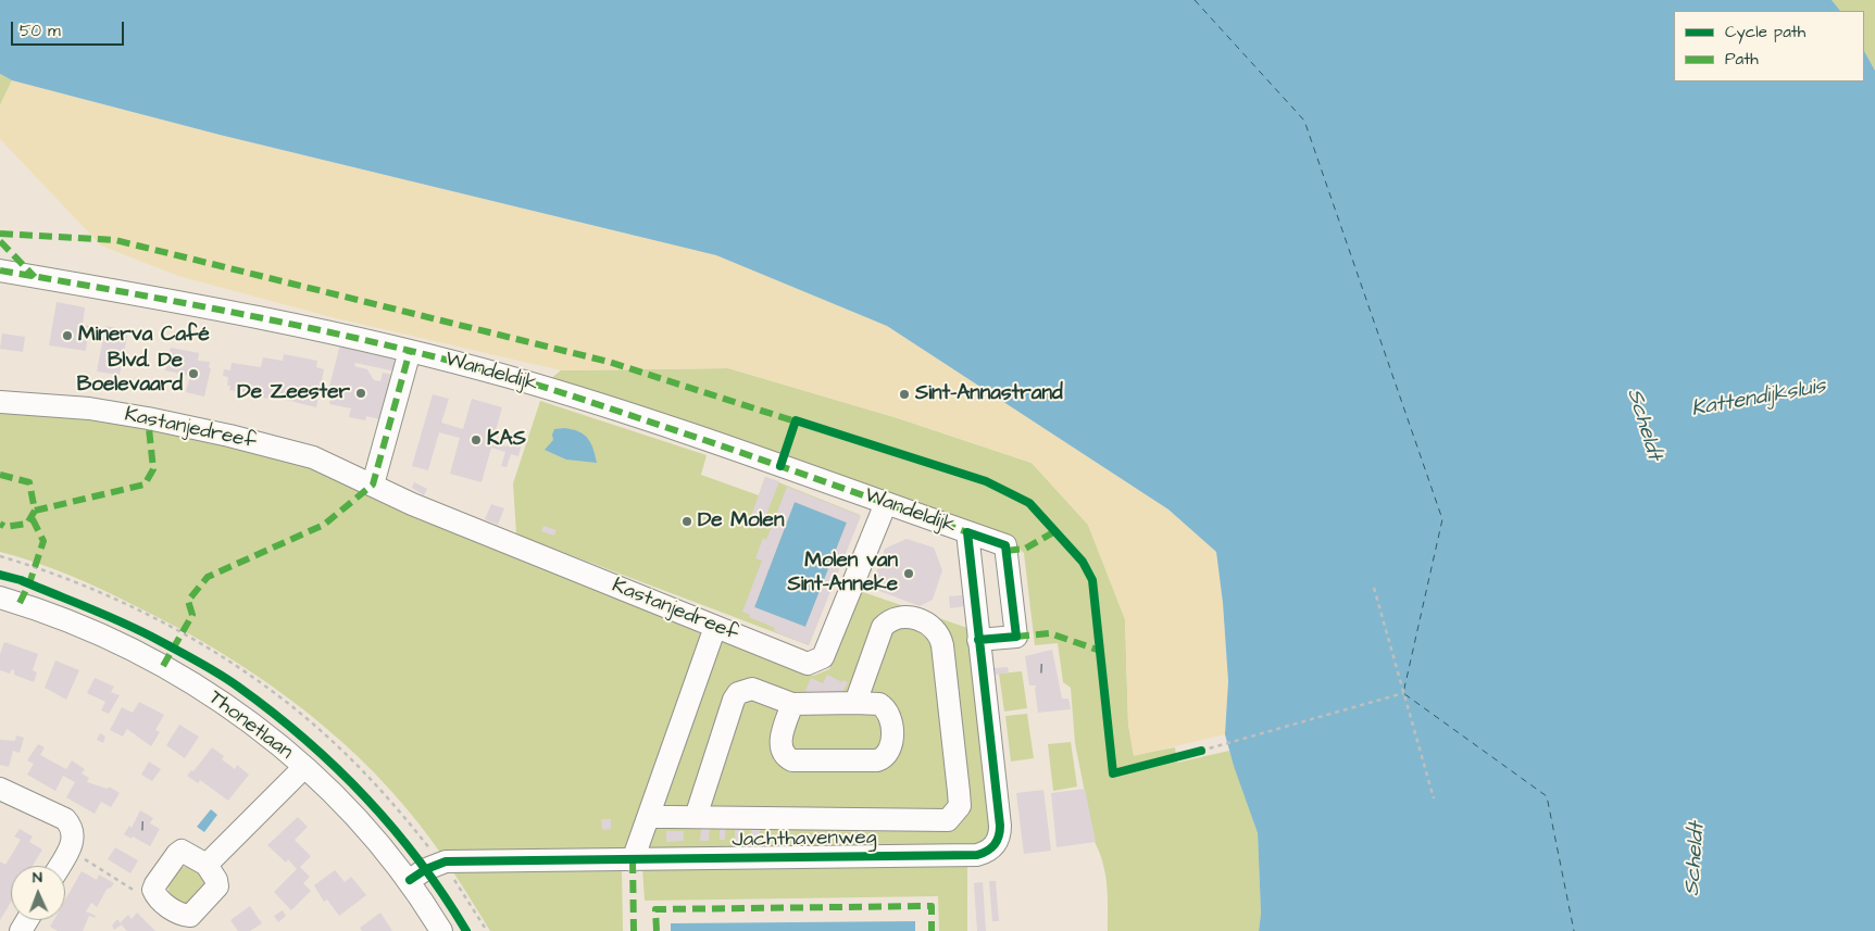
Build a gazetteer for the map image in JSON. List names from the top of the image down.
{
  "streets": {
    "street": [
      "Wandeldijk",
      "Kastanjedreef",
      "Thonetlaan",
      "Jachthavenweg"
    ]
  },
  "crossings": [
    ["Wandeldijk", "Kastanjedreef"],
    ["Wandeldijk", "Jachthavenweg"],
    ["Thonetlaan", "Jachthavenweg"]
  ],
  "water": ["Kattendijksluis", "Scheldt"],
  "places": [
    "Minerva Café",
    "Blvd. De Boelevaard",
    "De Zeester",
    "Sint-Annastrand",
    "KAS",
    "De Molen",
    "Molen van Sint-Anneke"
  ],
  "house_numbers": ["1", "1"],
  "legend": ["Cycle path", "Path"],
  "scale_bar": "50 m",
  "north": "top"
}
